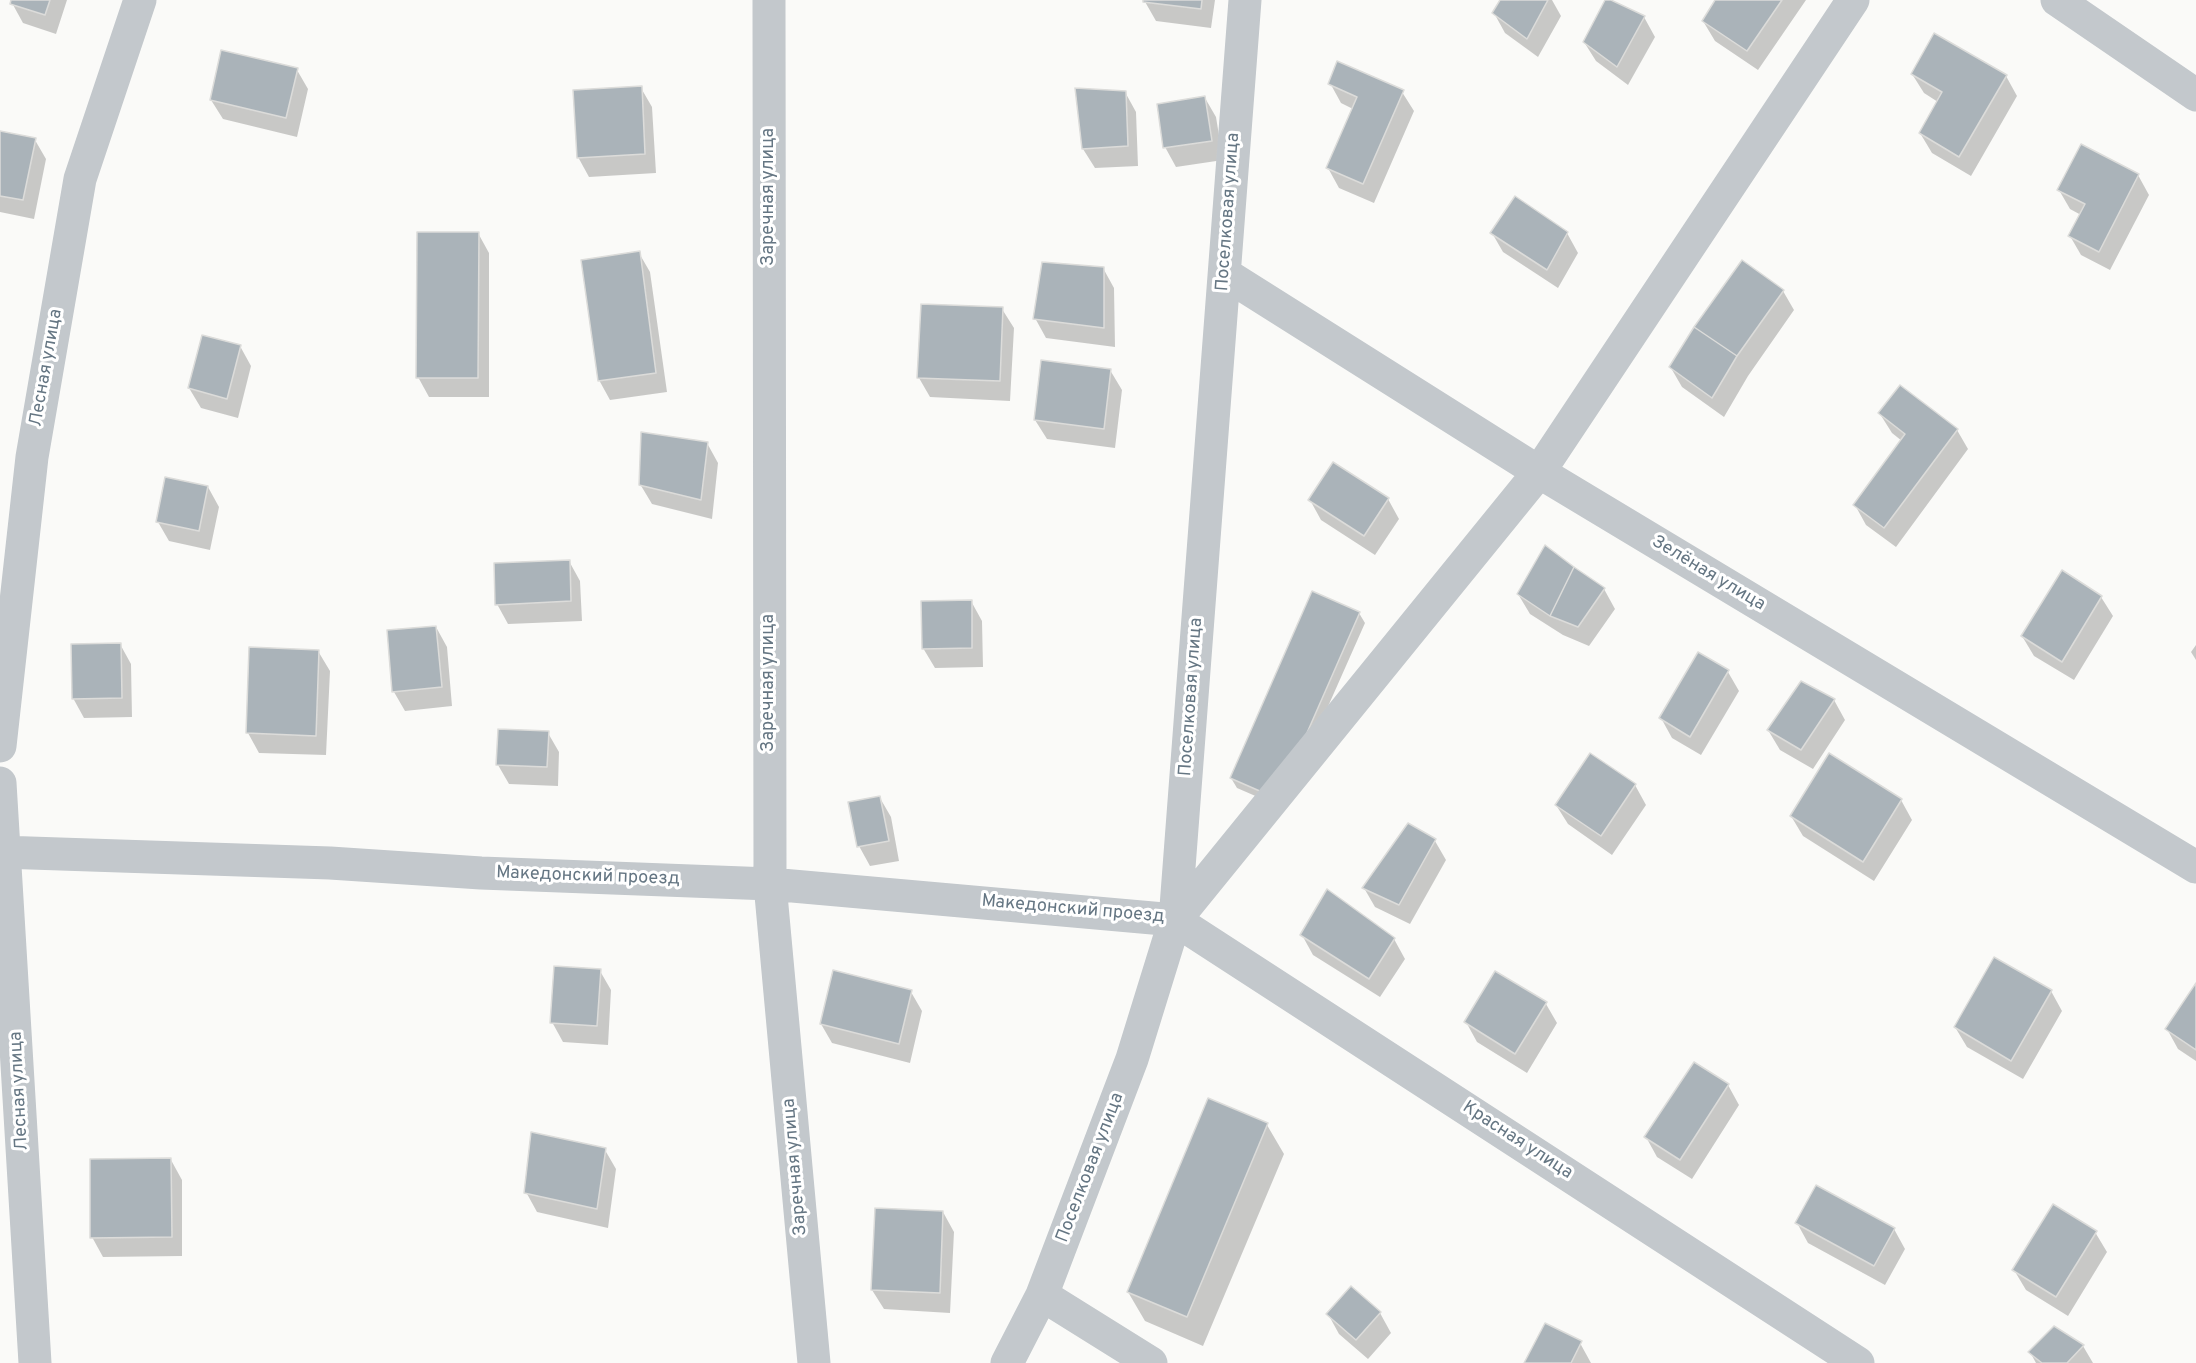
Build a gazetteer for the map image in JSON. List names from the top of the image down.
{
  "streets": {
    "street": [
      "Заречная улица",
      "Поселковая улица",
      "Лесная улица",
      "Зелёная улица",
      "Македонский проезд",
      "Красная улица"
    ]
  },
  "crossings": [
    ["Заречная улица", "Македонский проезд"],
    ["Поселковая улица", "Зелёная улица"],
    ["Поселковая улица", "Македонский проезд"],
    ["Поселковая улица", "Красная улица"],
    ["Лесная улица", "Македонский проезд"],
    ["Македонский проезд", "Красная улица"]
  ]
}
